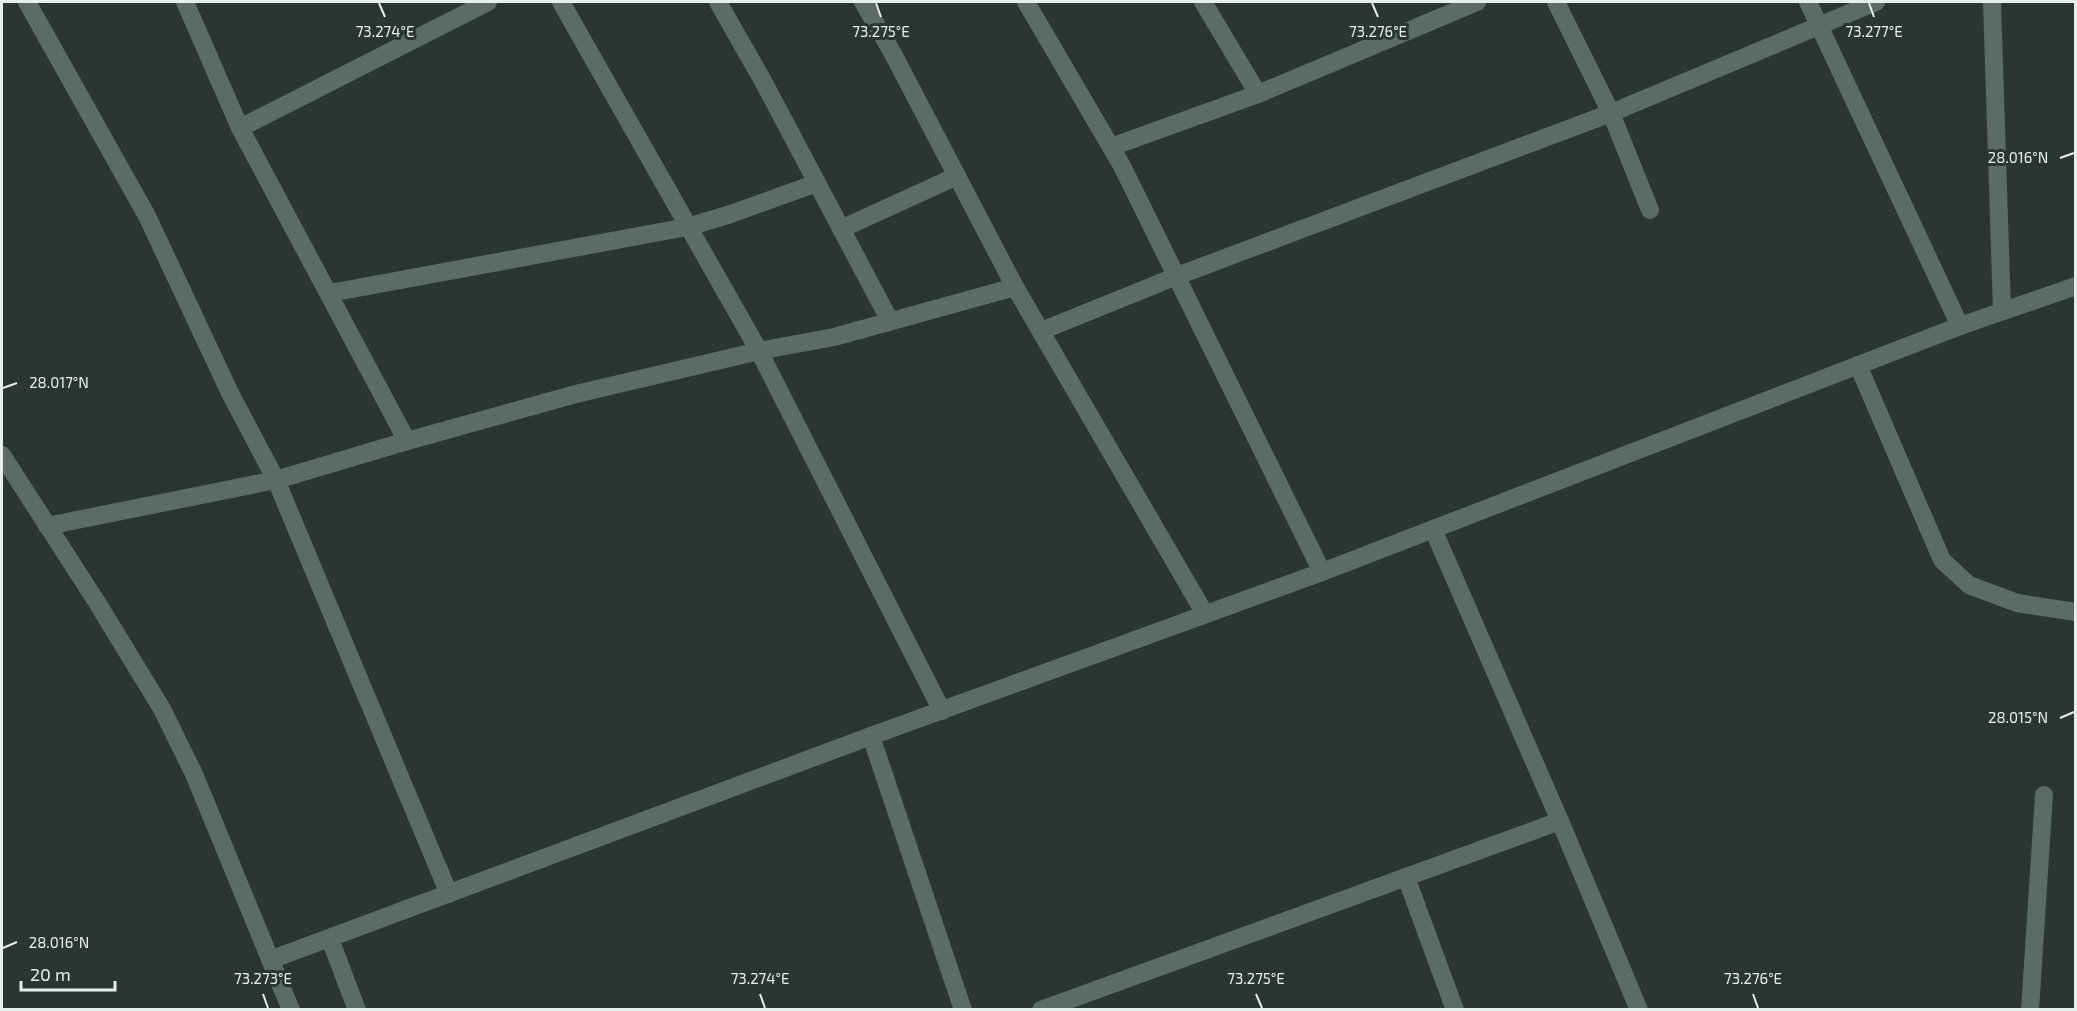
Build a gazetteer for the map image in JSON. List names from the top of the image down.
{
  "scale_bar": "20 m",
  "coordinates": [
    "73.274°E",
    "73.275°E",
    "73.276°E",
    "73.277°E",
    "28.016°N",
    "28.017°N",
    "28.015°N",
    "73.273°E"
  ]
}
